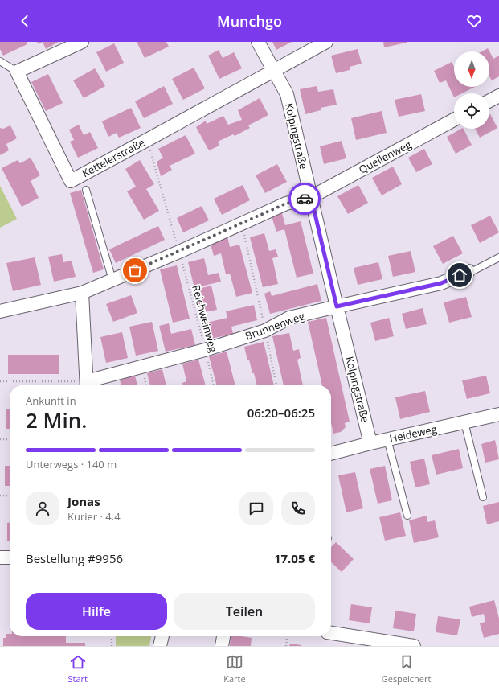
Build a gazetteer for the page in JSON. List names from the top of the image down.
{
  "streets": {
    "street": [
      "Kolpingstraße",
      "Quellenweg",
      "Kettelerstraße",
      "Brunnenweg",
      "Heideweg"
    ],
    "path": ["Reichweinweg"]
  },
  "crossings": [
    ["Kolpingstraße", "Quellenweg"],
    ["Kolpingstraße", "Kettelerstraße"],
    ["Kolpingstraße", "Brunnenweg"],
    ["Kolpingstraße", "Heideweg"],
    ["Quellenweg", "Reichweinweg"],
    ["Kettelerstraße", "Reichweinweg"],
    ["Reichweinweg", "Brunnenweg"]
  ],
  "north": "bottom",
  "page": {
    "header": "Munchgo",
    "heading": ["2 Min.", "Ankunft in", "06:20–06:25"],
    "panel": [
      "Jonas",
      "Kurier · 4.4",
      "Bestellung #9956",
      "17.05 €"
    ],
    "bar": "Unterwegs · 140 m",
    "buttons": ["Hilfe", "Teilen"],
    "tabs": ["Start", "Karte", "Gespeichert"]
  }
}
